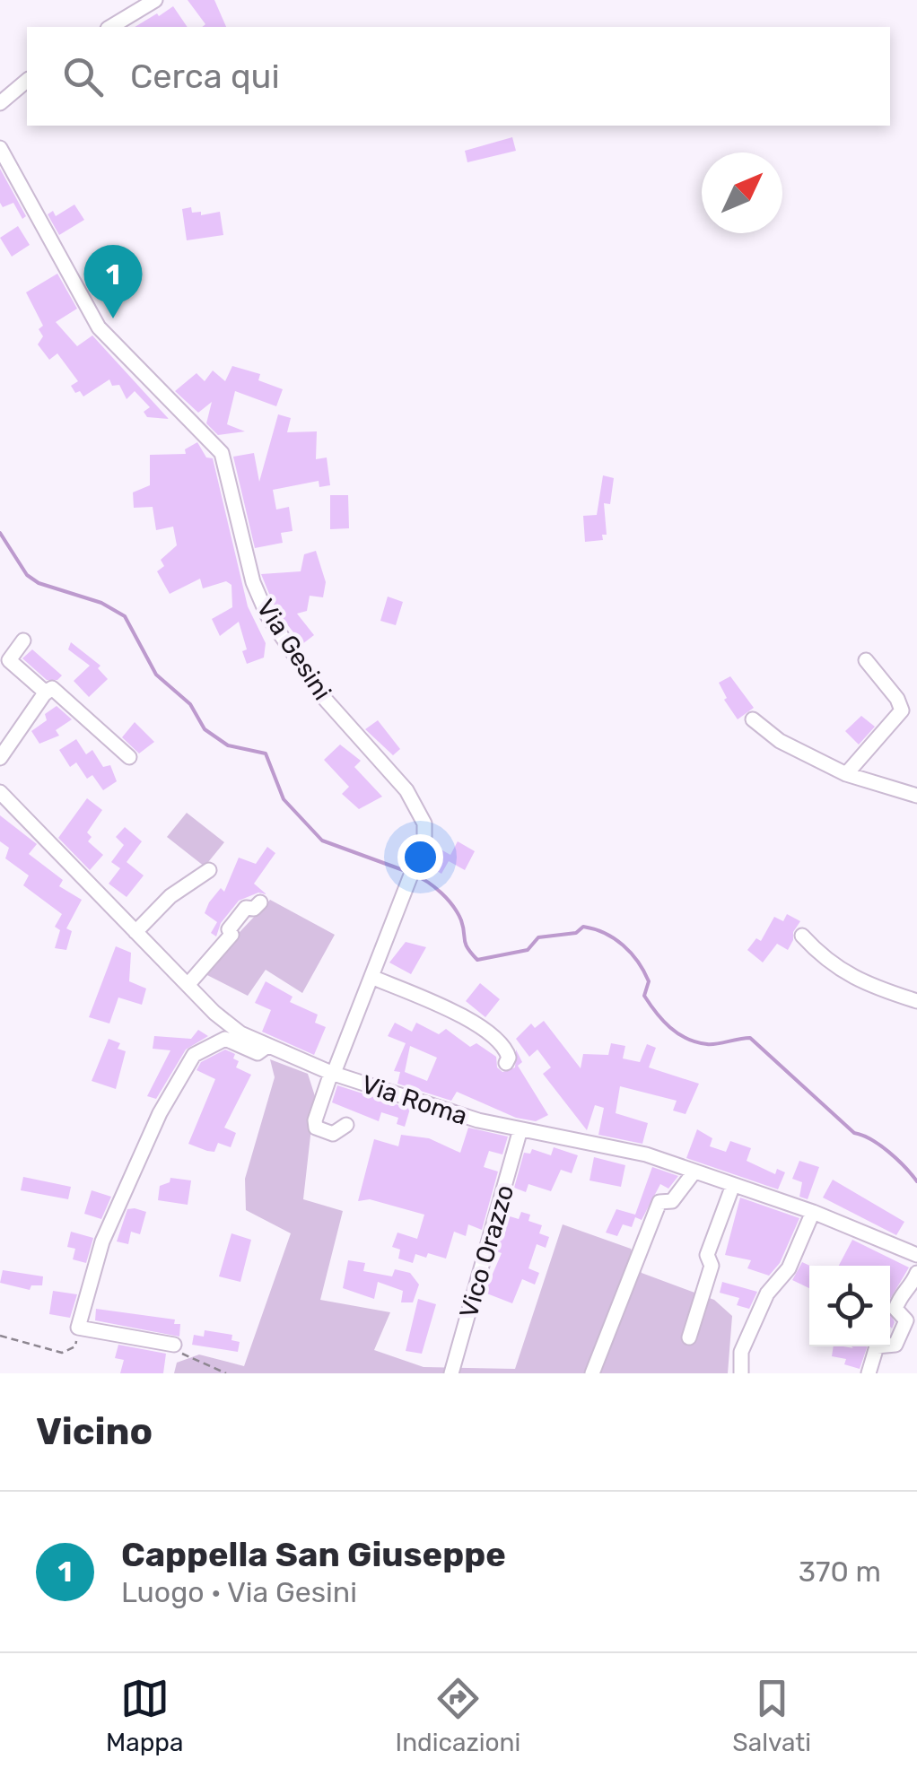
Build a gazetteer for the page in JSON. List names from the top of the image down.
{
  "streets": {
    "street": ["Via Gesini", "Via Roma", "Vico Orazzo"]
  },
  "crossings": [
    ["Via Gesini", "Via Roma"],
    ["Via Roma", "Vico Orazzo"]
  ],
  "north": "top right",
  "page": {
    "search": "Cerca qui",
    "pins": "1",
    "heading": "Vicino",
    "list": [
      {
        "mark": "1",
        "name": "Cappella San Giuseppe",
        "note": "Luogo · Via Gesini",
        "value": "370 m"
      }
    ],
    "nav": ["Mappa", "Indicazioni", "Salvati"]
  }
}
